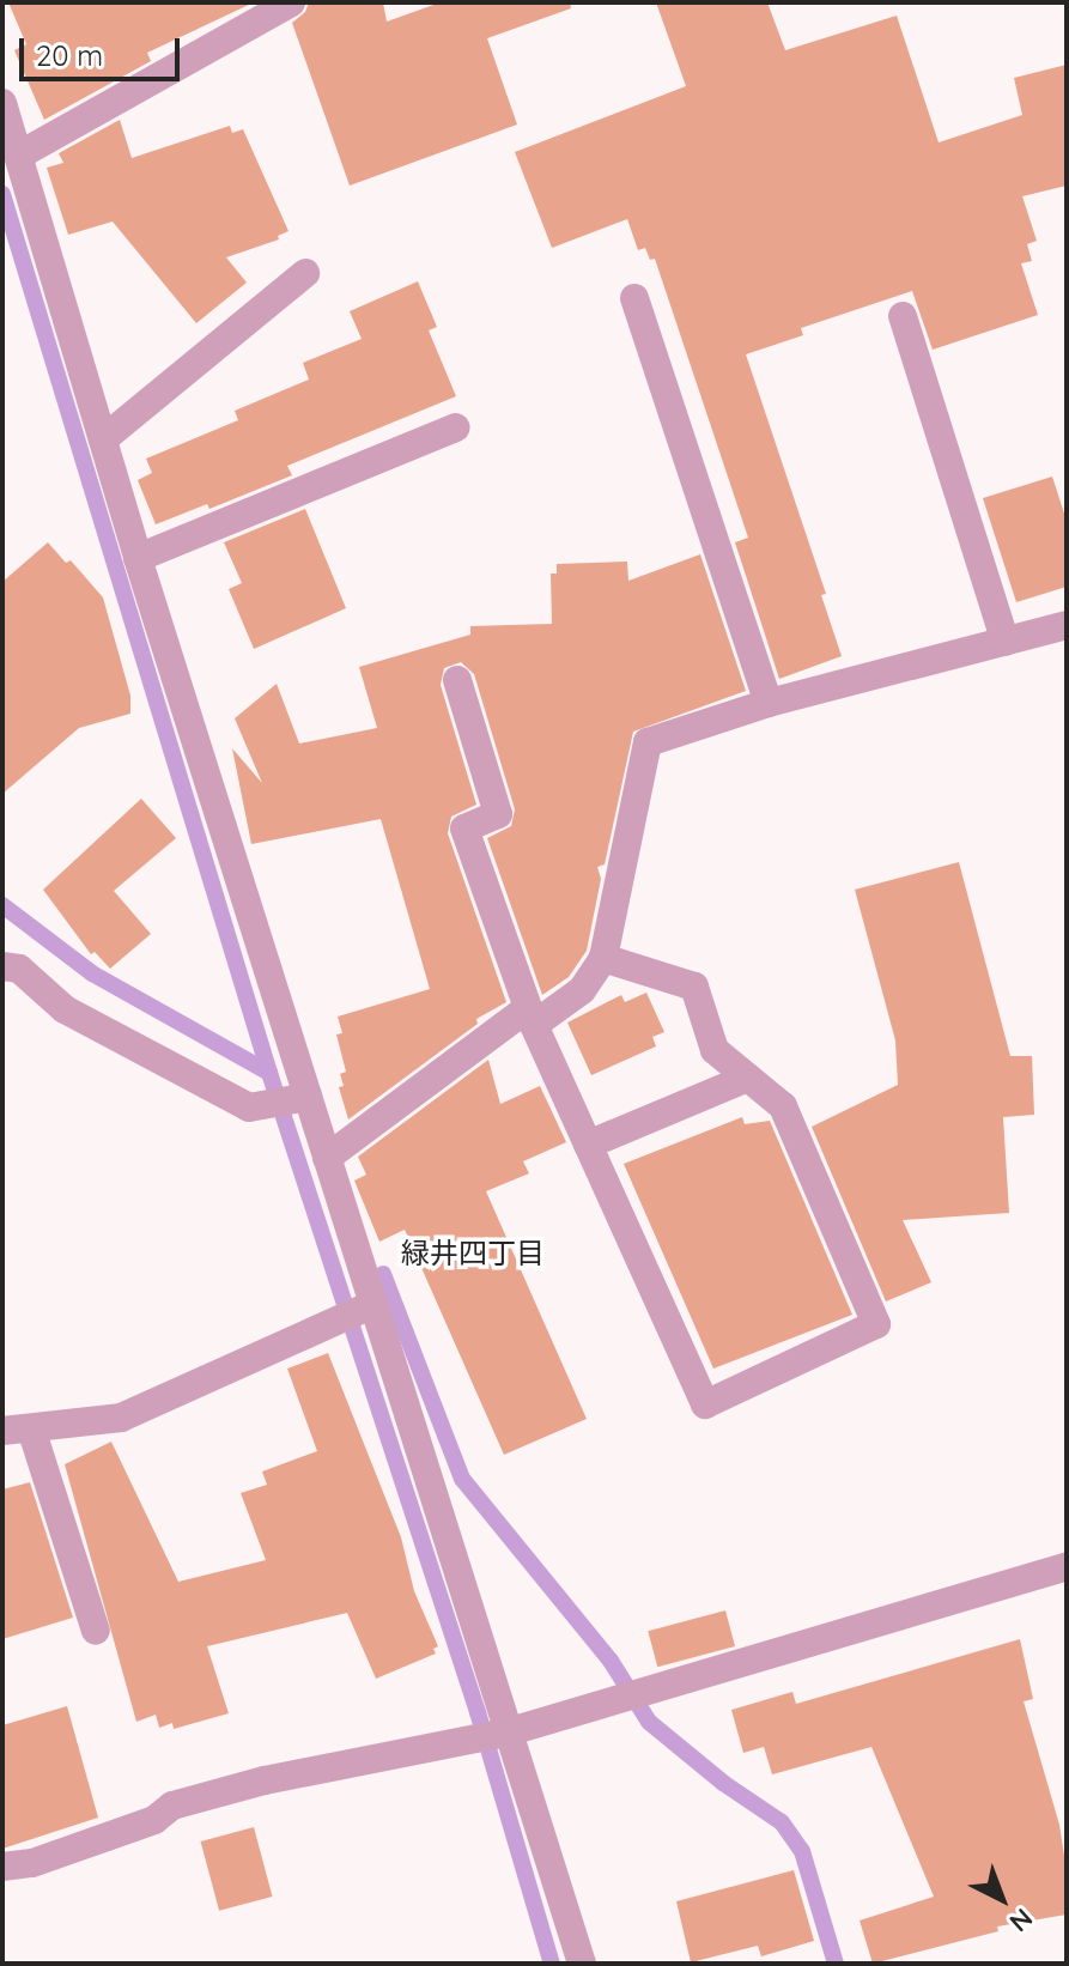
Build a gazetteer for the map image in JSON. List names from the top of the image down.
{
  "districts": ["緑井四丁目"],
  "scale_bar": "20 m",
  "north": "bottom right"
}
